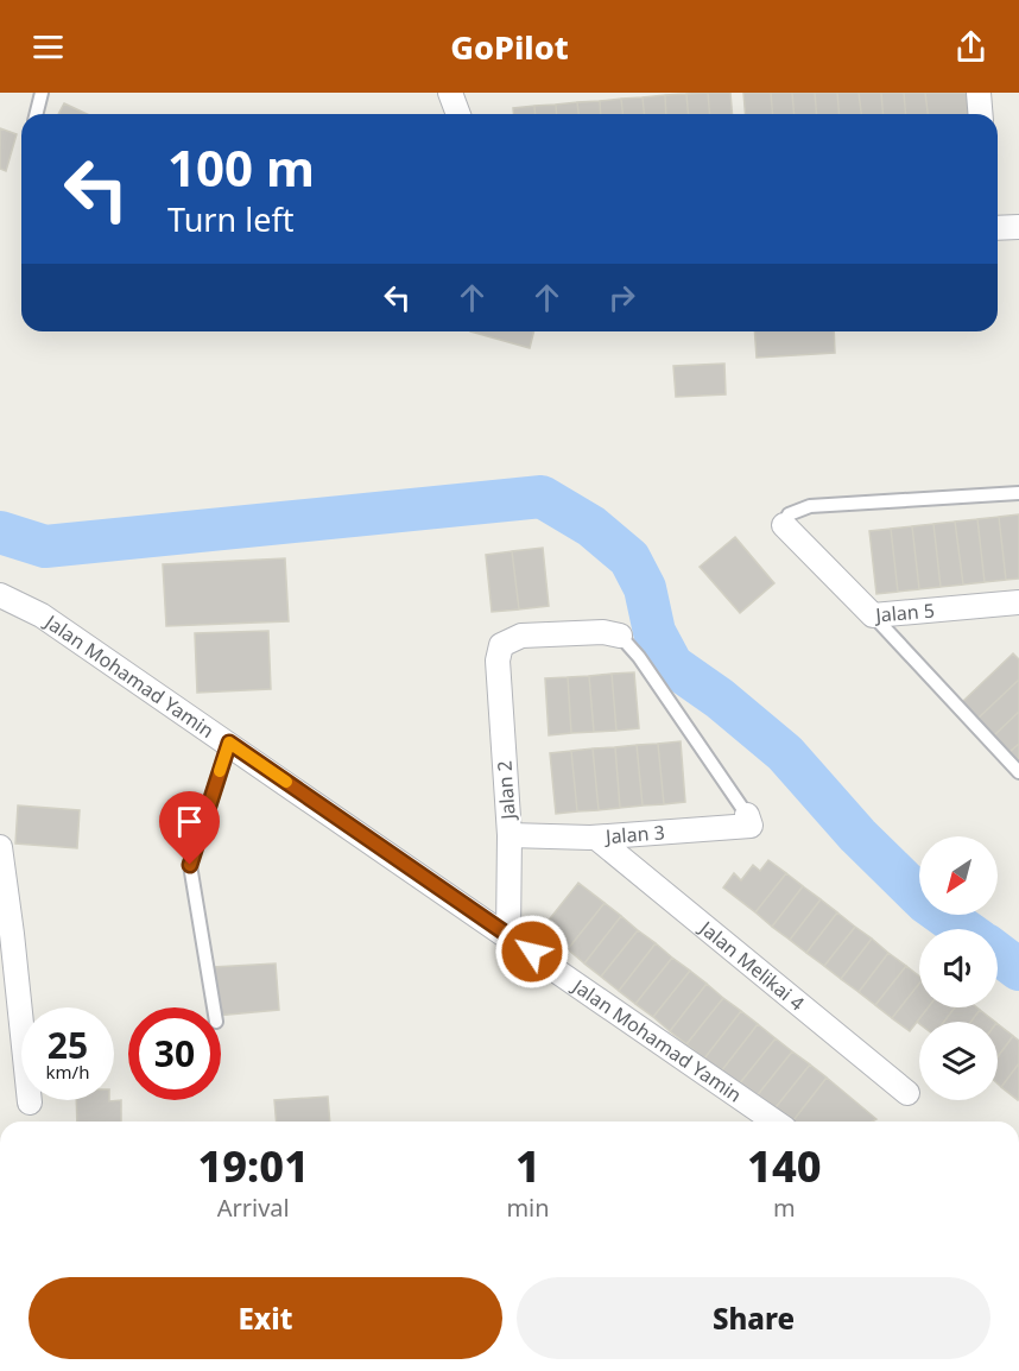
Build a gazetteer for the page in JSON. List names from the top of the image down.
{
  "streets": {
    "street": [
      "Jalan 5",
      "Jalan Mohamad Yamin",
      "Jalan 2",
      "Jalan 3",
      "Jalan Melikai 4"
    ]
  },
  "crossings": [
    ["Jalan Mohamad Yamin", "Jalan 2"],
    ["Jalan 2", "Jalan 3"],
    ["Jalan 3", "Jalan Melikai 4"]
  ],
  "north": "bottom left",
  "page": {
    "header": "GoPilot",
    "turn": ["100 m", "Turn left"],
    "speed": "25 km/h",
    "limit": "30",
    "eta": [
      "19:01",
      "Arrival",
      "1",
      "min",
      "140",
      "m"
    ],
    "buttons": ["Exit", "Share"]
  }
}
